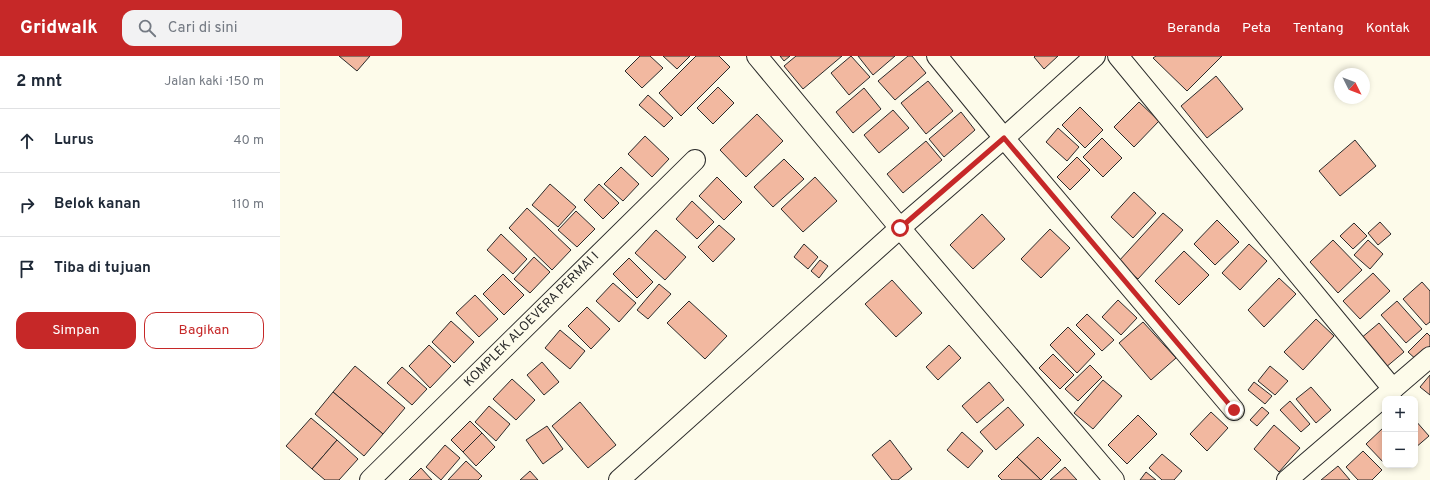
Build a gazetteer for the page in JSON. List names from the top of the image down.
{
  "streets": {
    "street": ["KOMPLEK ALOEVERA PERMAI I"]
  },
  "north": "bottom right",
  "page": {
    "header": "Gridwalk",
    "search": "Cari di sini",
    "nav": [
      "Beranda",
      "Peta",
      "Tentang",
      "Kontak"
    ],
    "heading": ["2 mnt", "Jalan kaki · 150 m"],
    "list": [
      ["Lurus", "40 m"],
      ["Belok kanan", "110 m"],
      "Tiba di tujuan"
    ],
    "buttons": ["Simpan", "Bagikan"],
    "map_buttons": ["+", "−"]
  }
}
